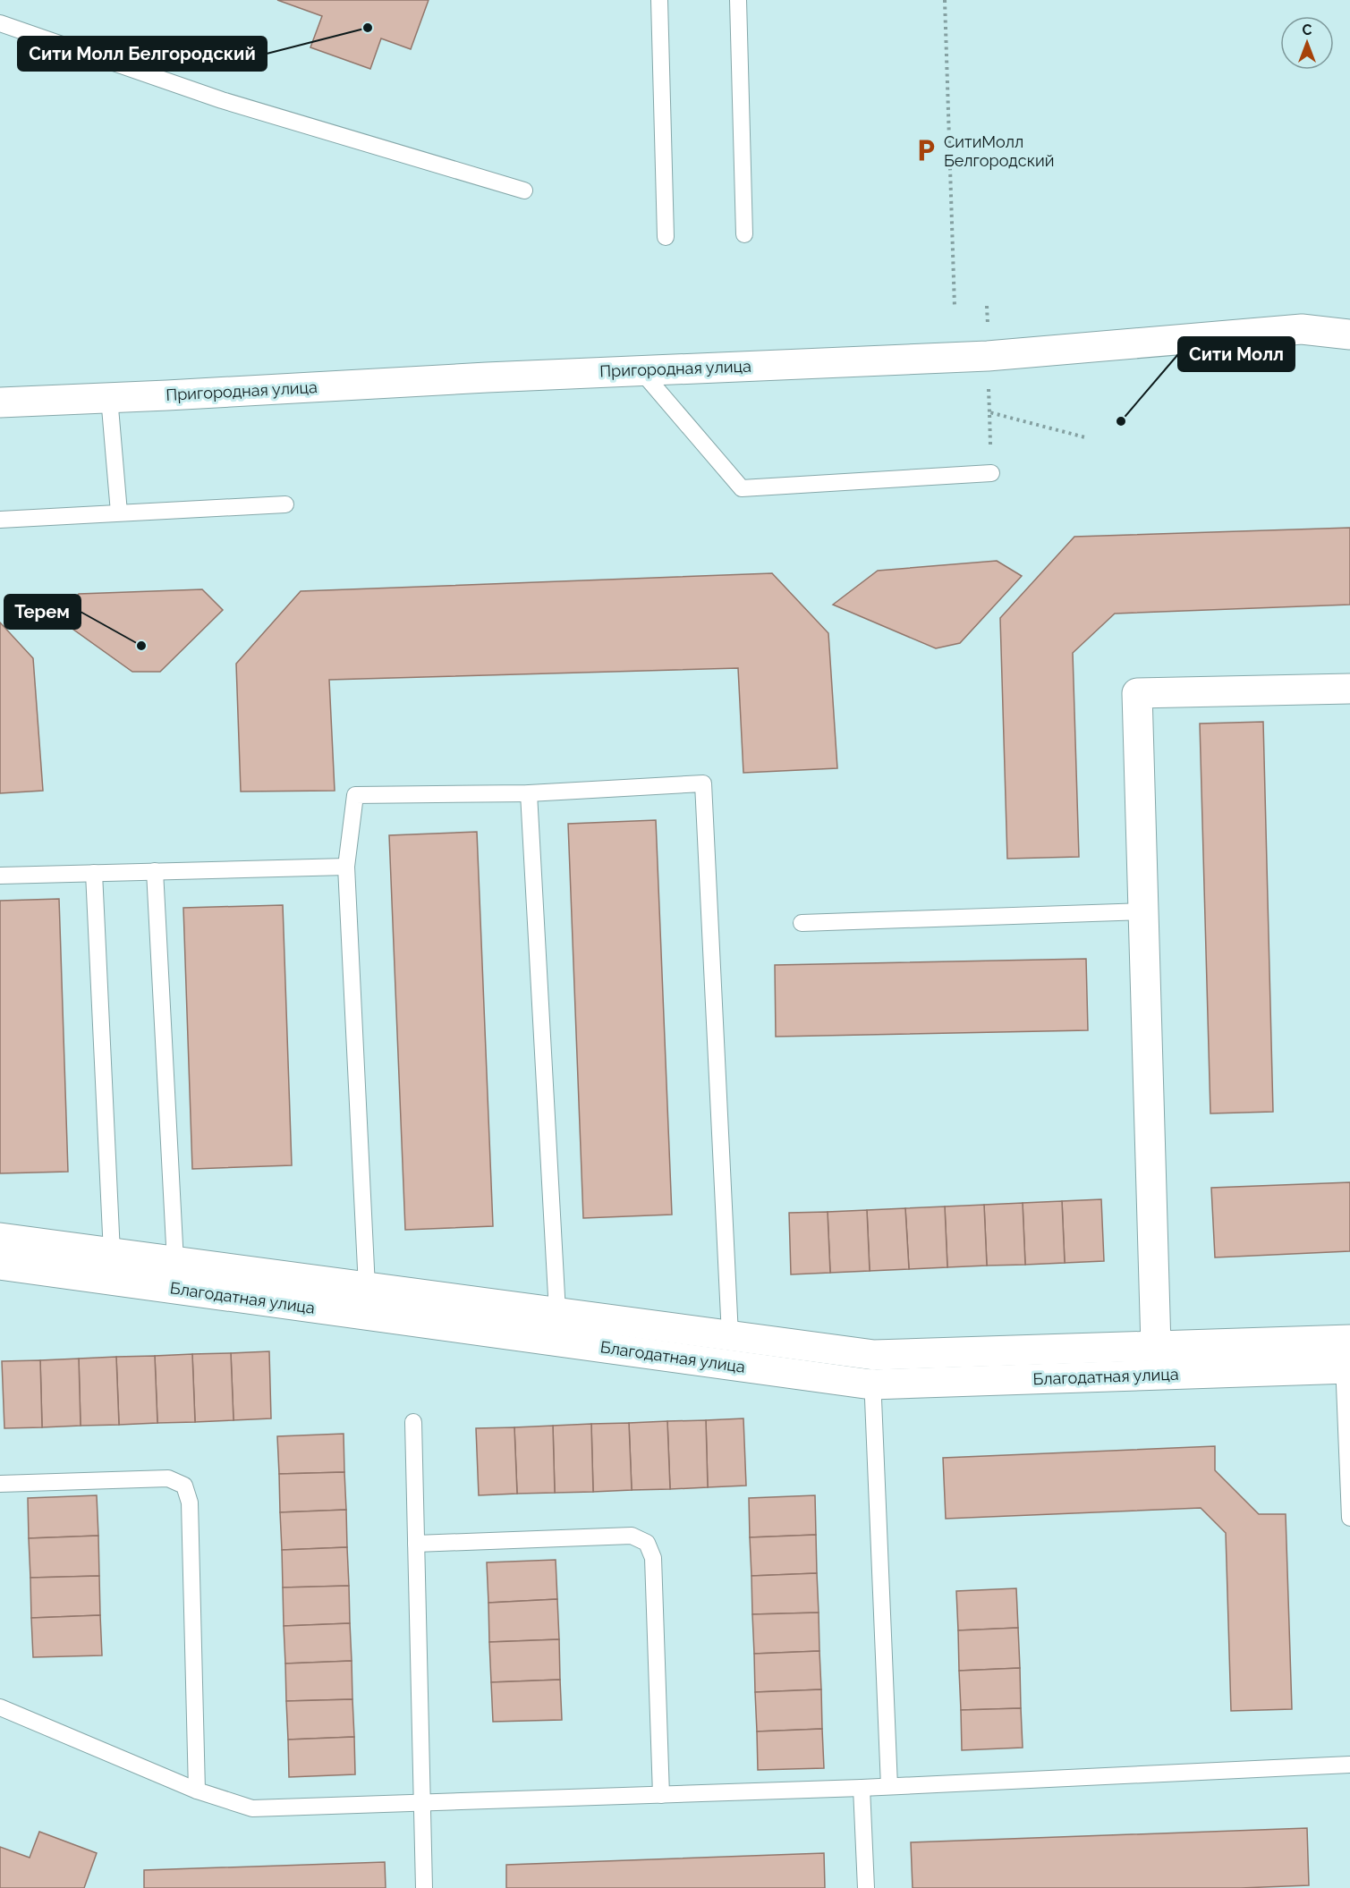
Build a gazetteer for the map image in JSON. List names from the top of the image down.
{
  "streets": {
    "street": ["Пригородная улица", "Благодатная улица"]
  },
  "places": {
    "other": ["Сити Молл Белгородский", "Сити Молл", "Терем"],
    "parking": ["СитиМолл Белгородский"]
  },
  "north": "top"
}
